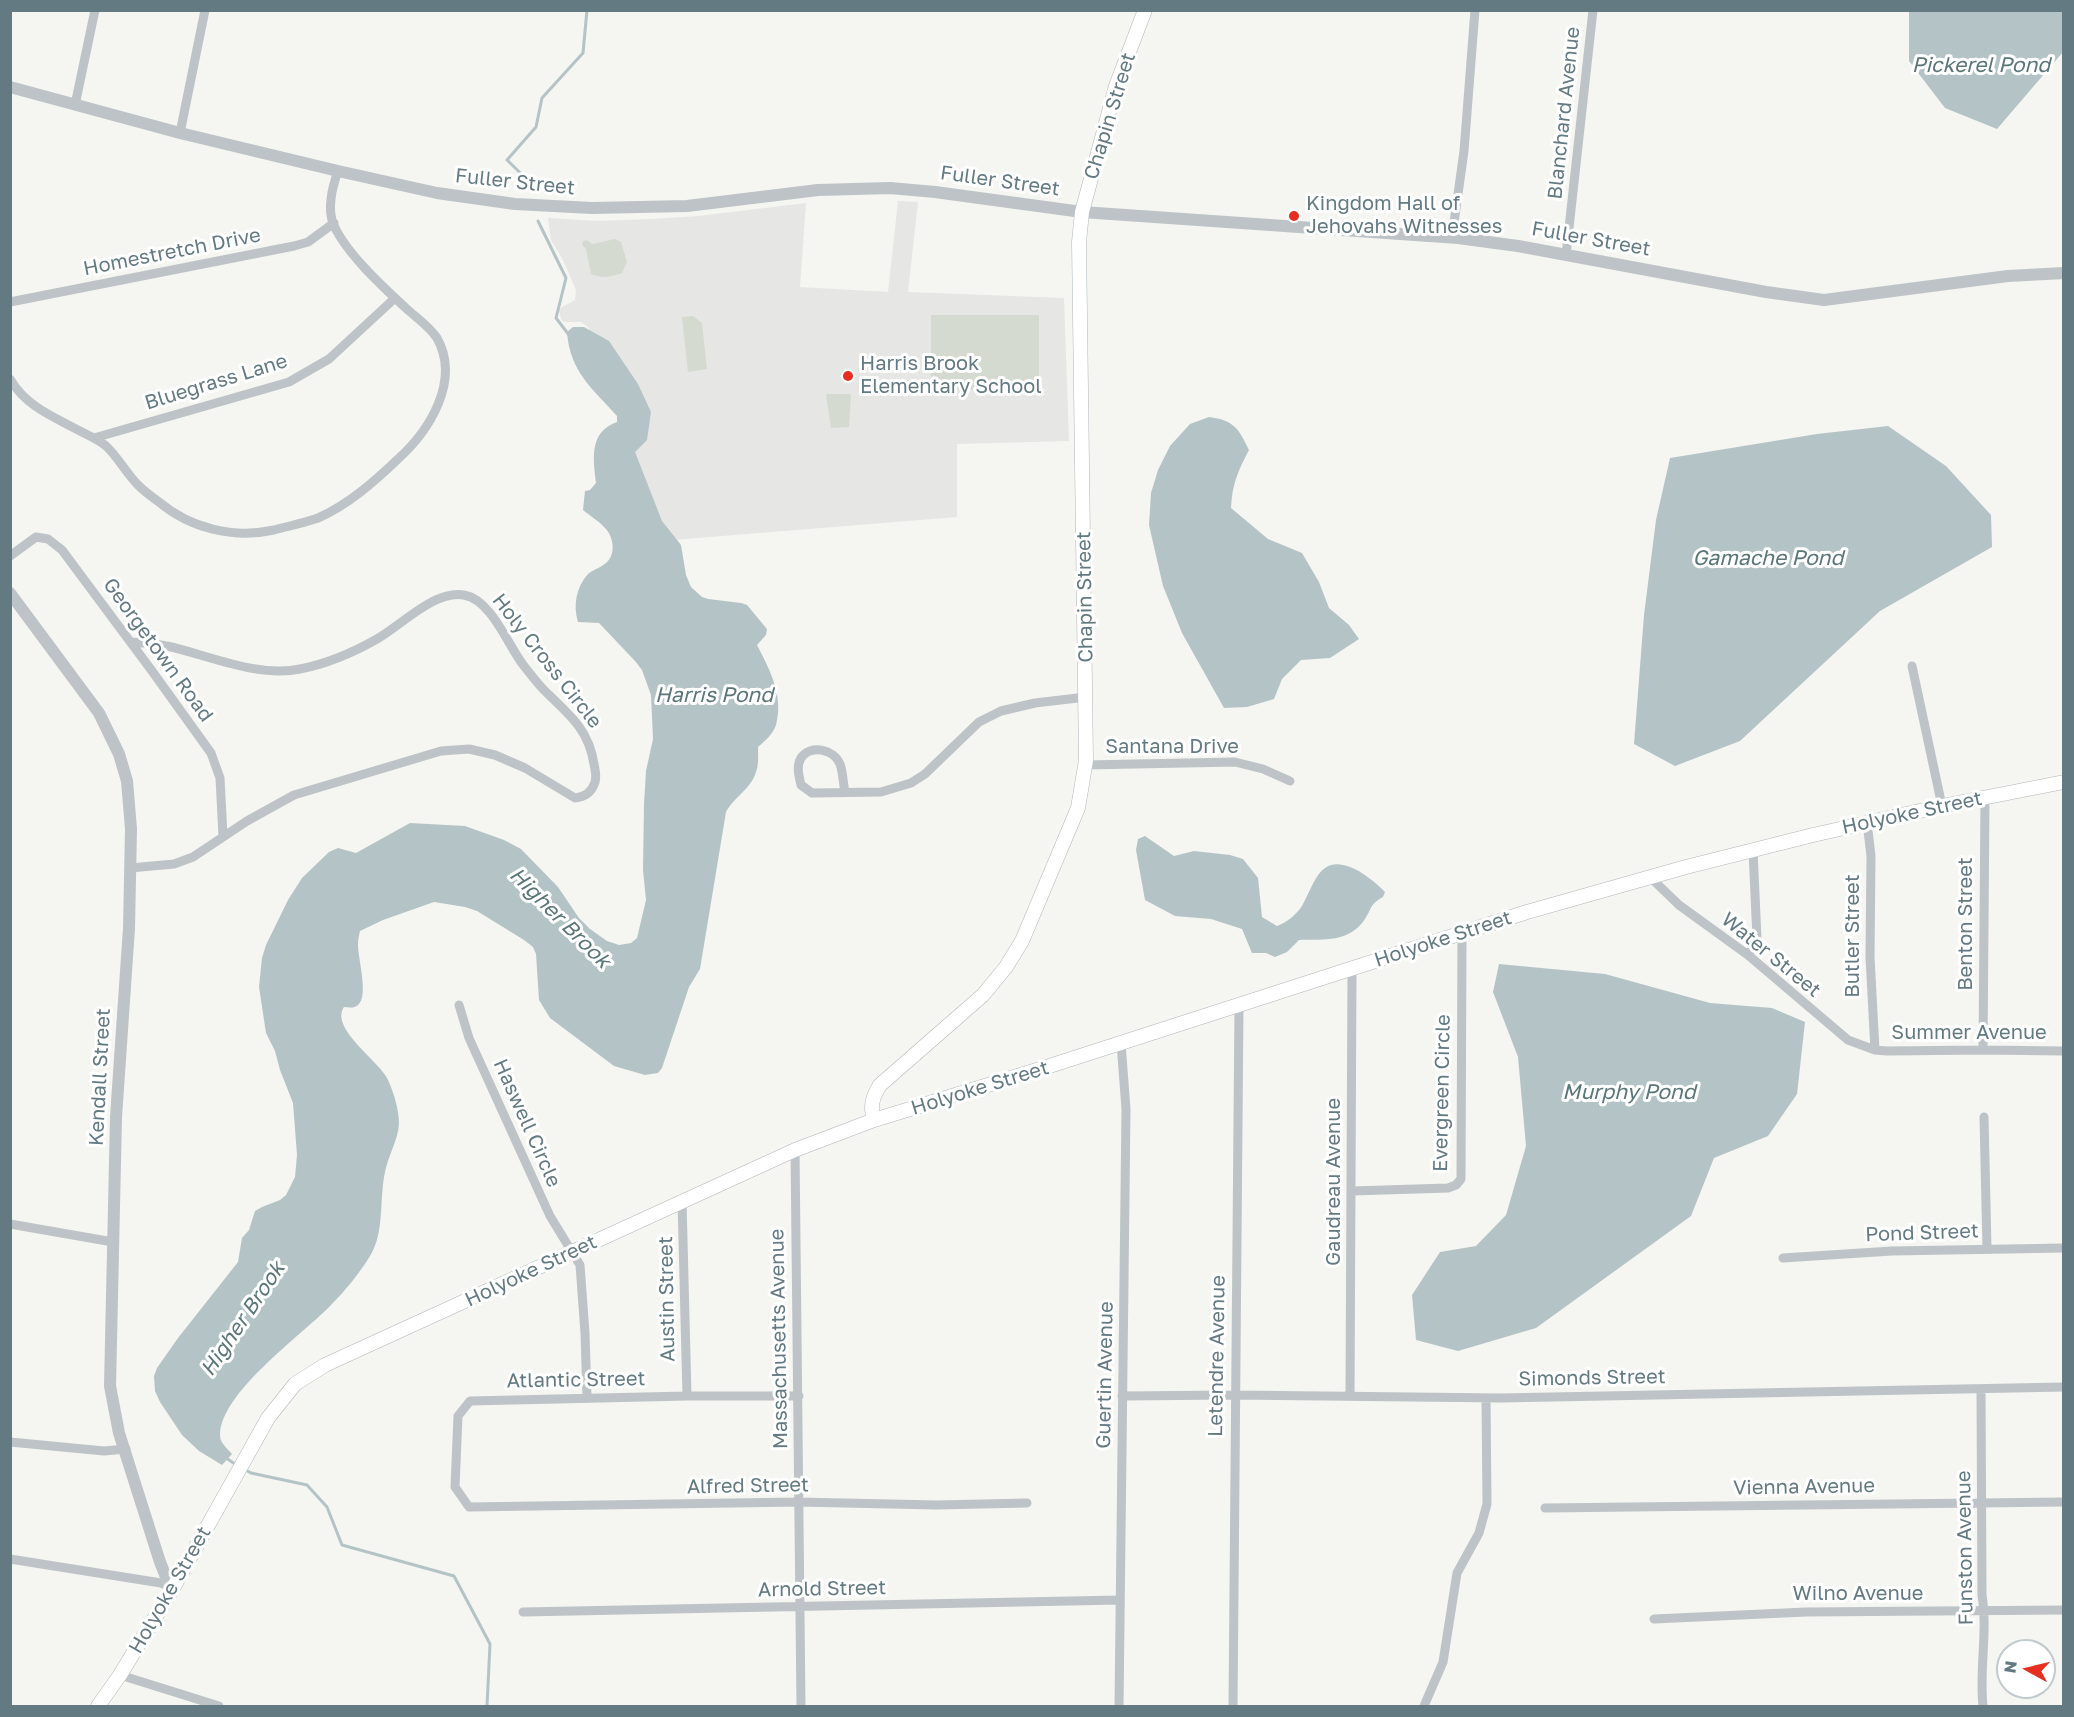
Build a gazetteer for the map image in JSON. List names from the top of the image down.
{
  "streets": {
    "main road": ["Chapin Street", "Holyoke Street"],
    "street": [
      "Blanchard Avenue",
      "Fuller Street",
      "Homestretch Drive",
      "Bluegrass Lane",
      "Georgetown Road",
      "Holy Cross Circle",
      "Santana Drive",
      "Benton Street",
      "Butler Street",
      "Water Street",
      "Summer Avenue",
      "Kendall Street",
      "Evergreen Circle",
      "Haswell Circle",
      "Gaudreau Avenue",
      "Pond Street",
      "Austin Street",
      "Massachusetts Avenue",
      "Letendre Avenue",
      "Guertin Avenue",
      "Simonds Street",
      "Atlantic Street",
      "Alfred Street",
      "Vienna Avenue",
      "Funston Avenue",
      "Arnold Street",
      "Wilno Avenue"
    ]
  },
  "crossings": [
    ["Blanchard Avenue", "Fuller Street"],
    ["Chapin Street", "Fuller Street"],
    ["Chapin Street", "Santana Drive"],
    ["Chapin Street", "Holyoke Street"],
    ["Georgetown Road", "Holy Cross Circle"],
    ["Holy Cross Circle", "Kendall Street"],
    ["Holyoke Street", "Benton Street"],
    ["Holyoke Street", "Butler Street"],
    ["Holyoke Street", "Water Street"],
    ["Holyoke Street", "Kendall Street"],
    ["Holyoke Street", "Evergreen Circle"],
    ["Holyoke Street", "Haswell Circle"],
    ["Holyoke Street", "Gaudreau Avenue"],
    ["Holyoke Street", "Austin Street"],
    ["Holyoke Street", "Massachusetts Avenue"],
    ["Holyoke Street", "Letendre Avenue"],
    ["Holyoke Street", "Guertin Avenue"],
    ["Benton Street", "Summer Avenue"],
    ["Butler Street", "Water Street"],
    ["Butler Street", "Summer Avenue"],
    ["Water Street", "Summer Avenue"],
    ["Evergreen Circle", "Gaudreau Avenue"],
    ["Haswell Circle", "Atlantic Street"],
    ["Gaudreau Avenue", "Simonds Street"],
    ["Austin Street", "Atlantic Street"],
    ["Massachusetts Avenue", "Atlantic Street"],
    ["Massachusetts Avenue", "Alfred Street"],
    ["Massachusetts Avenue", "Arnold Street"],
    ["Letendre Avenue", "Simonds Street"],
    ["Guertin Avenue", "Simonds Street"],
    ["Guertin Avenue", "Arnold Street"],
    ["Simonds Street", "Funston Avenue"],
    ["Atlantic Street", "Alfred Street"],
    ["Vienna Avenue", "Funston Avenue"],
    ["Funston Avenue", "Wilno Avenue"]
  ],
  "water": [
    "Pickerel Pond",
    "Gamache Pond",
    "Harris Pond",
    "Higher Brook",
    "Murphy Pond"
  ],
  "places": ["Kingdom Hall of Jehovahs Witnesses", "Harris Brook Elementary School"],
  "north": "left"
}
